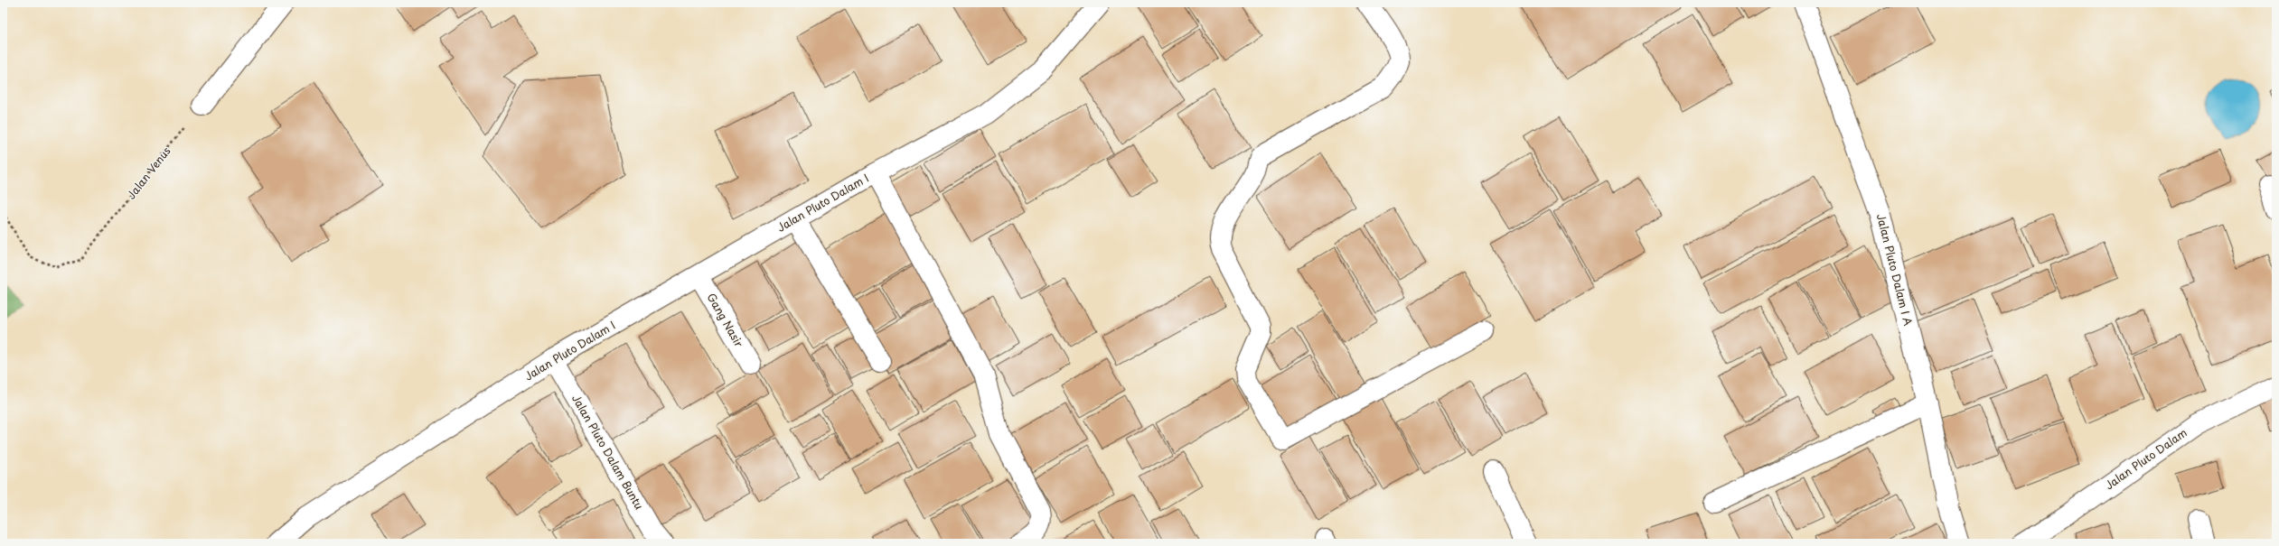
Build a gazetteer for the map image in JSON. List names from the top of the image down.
{
  "streets": {
    "street": [
      "Jalan Pluto Dalam I",
      "Jalan Pluto Dalam I A",
      "Gang Nasir",
      "Jalan Pluto Dalam Buntu",
      "Jalan Pluto Dalam"
    ],
    "path": ["Jalan Venus"]
  },
  "crossings": [
    ["Jalan Pluto Dalam I", "Gang Nasir"],
    ["Jalan Pluto Dalam I", "Jalan Pluto Dalam Buntu"]
  ]
}
